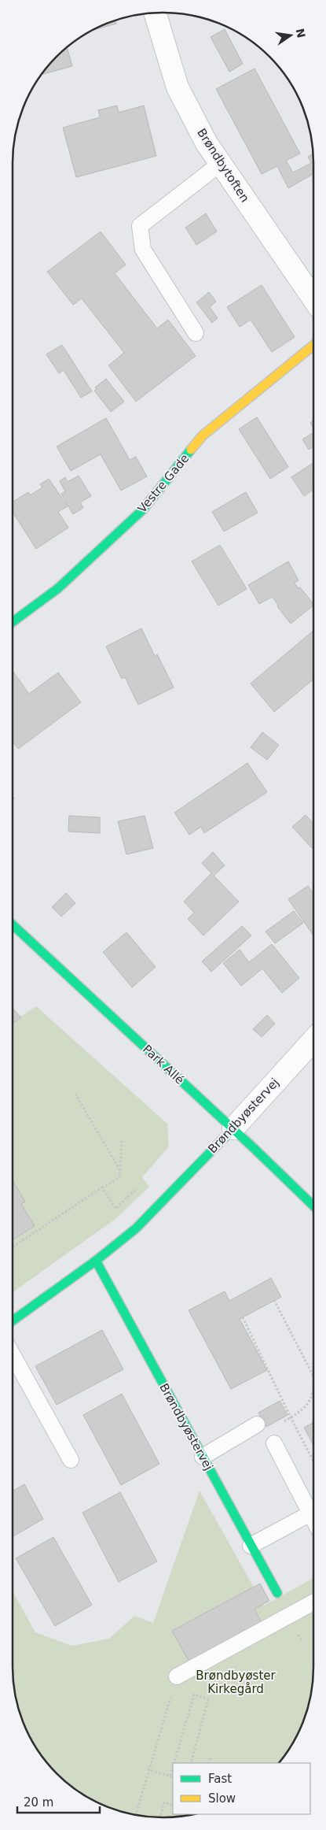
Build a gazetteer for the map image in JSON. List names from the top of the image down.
{
  "streets": {
    "street": [
      "Brøndbytoften",
      "Vestre Gade",
      "Park Allé",
      "Brøndbyøstervej"
    ]
  },
  "crossings": [
    ["Park Allé", "Brøndbyøstervej"]
  ],
  "parks": ["Brøndbyøster Kirkegård"],
  "legend": ["Fast", "Slow"],
  "scale_bar": "20 m",
  "north": "right"
}
